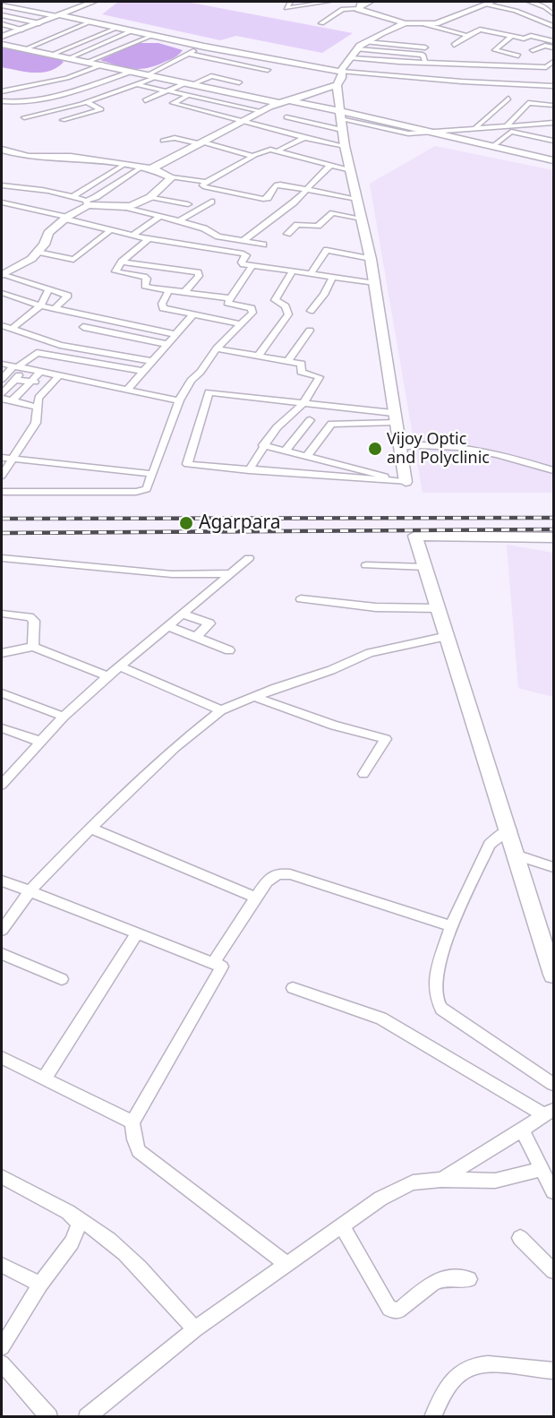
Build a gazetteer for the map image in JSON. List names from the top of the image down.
{
  "places": ["Vijoy Optic and Polyclinic", "Agarpara"]
}
